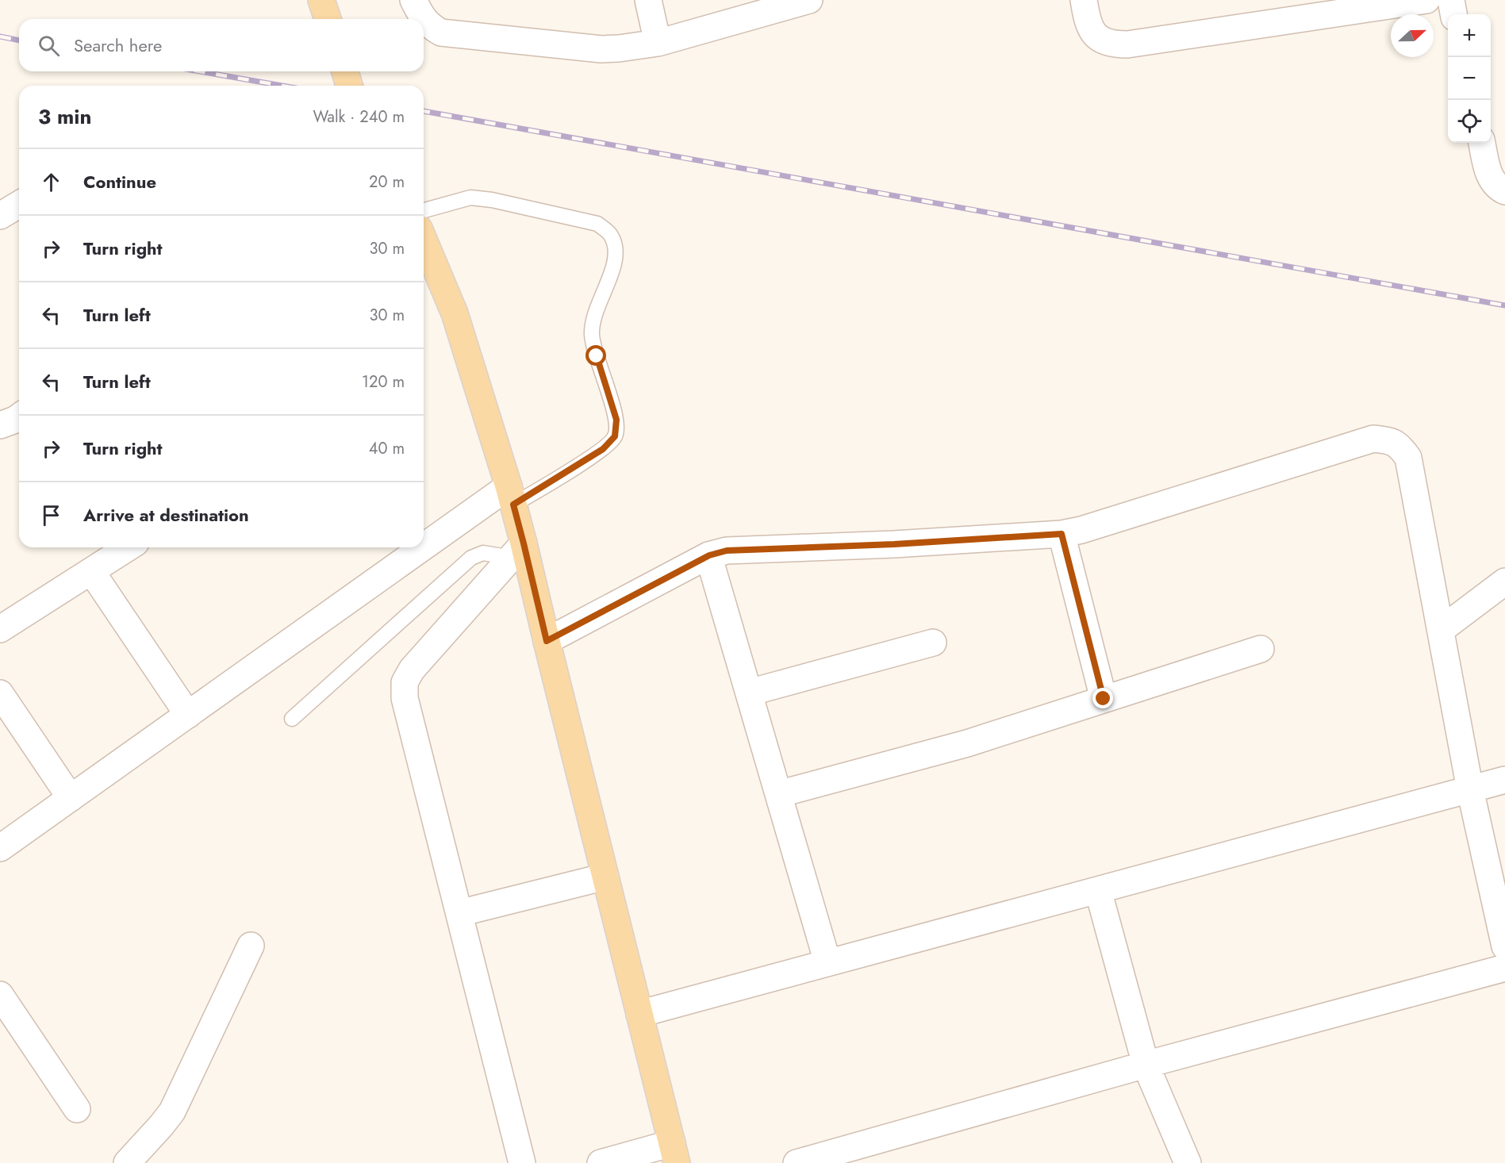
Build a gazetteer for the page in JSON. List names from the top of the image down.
{
  "north": "right",
  "page": {
    "map_buttons": ["+", "−"],
    "search": "Search here",
    "heading": ["3 min", "Walk · 240 m"],
    "list": [
      ["Continue", "20 m"],
      ["Turn right", "30 m"],
      ["Turn left", "30 m"],
      ["Turn left", "120 m"],
      ["Turn right", "40 m"],
      "Arrive at destination"
    ]
  }
}
